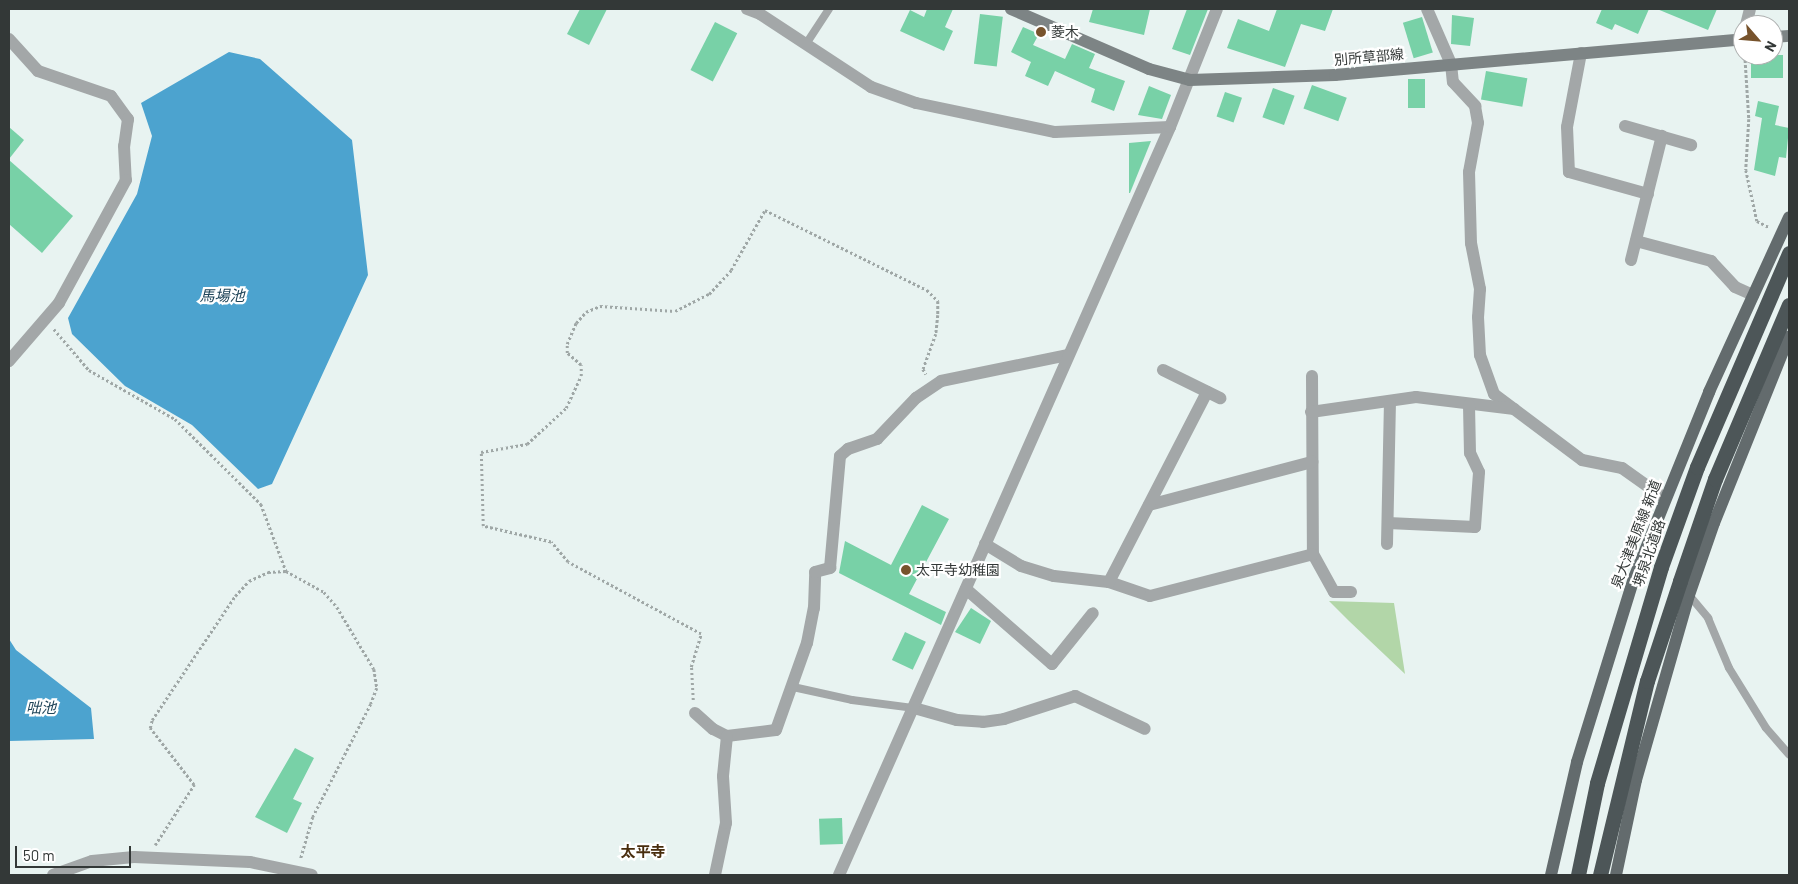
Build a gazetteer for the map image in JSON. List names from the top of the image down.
{
  "streets": {
    "highway": ["堺泉北道路"],
    "main road": ["別所草部線", "泉大津美原線 新道"]
  },
  "districts": ["太平寺"],
  "water": ["馬場池", "咄池"],
  "places": ["菱木", "太平寺幼稚園"],
  "scale_bar": "50 m",
  "north": "bottom right"
}
